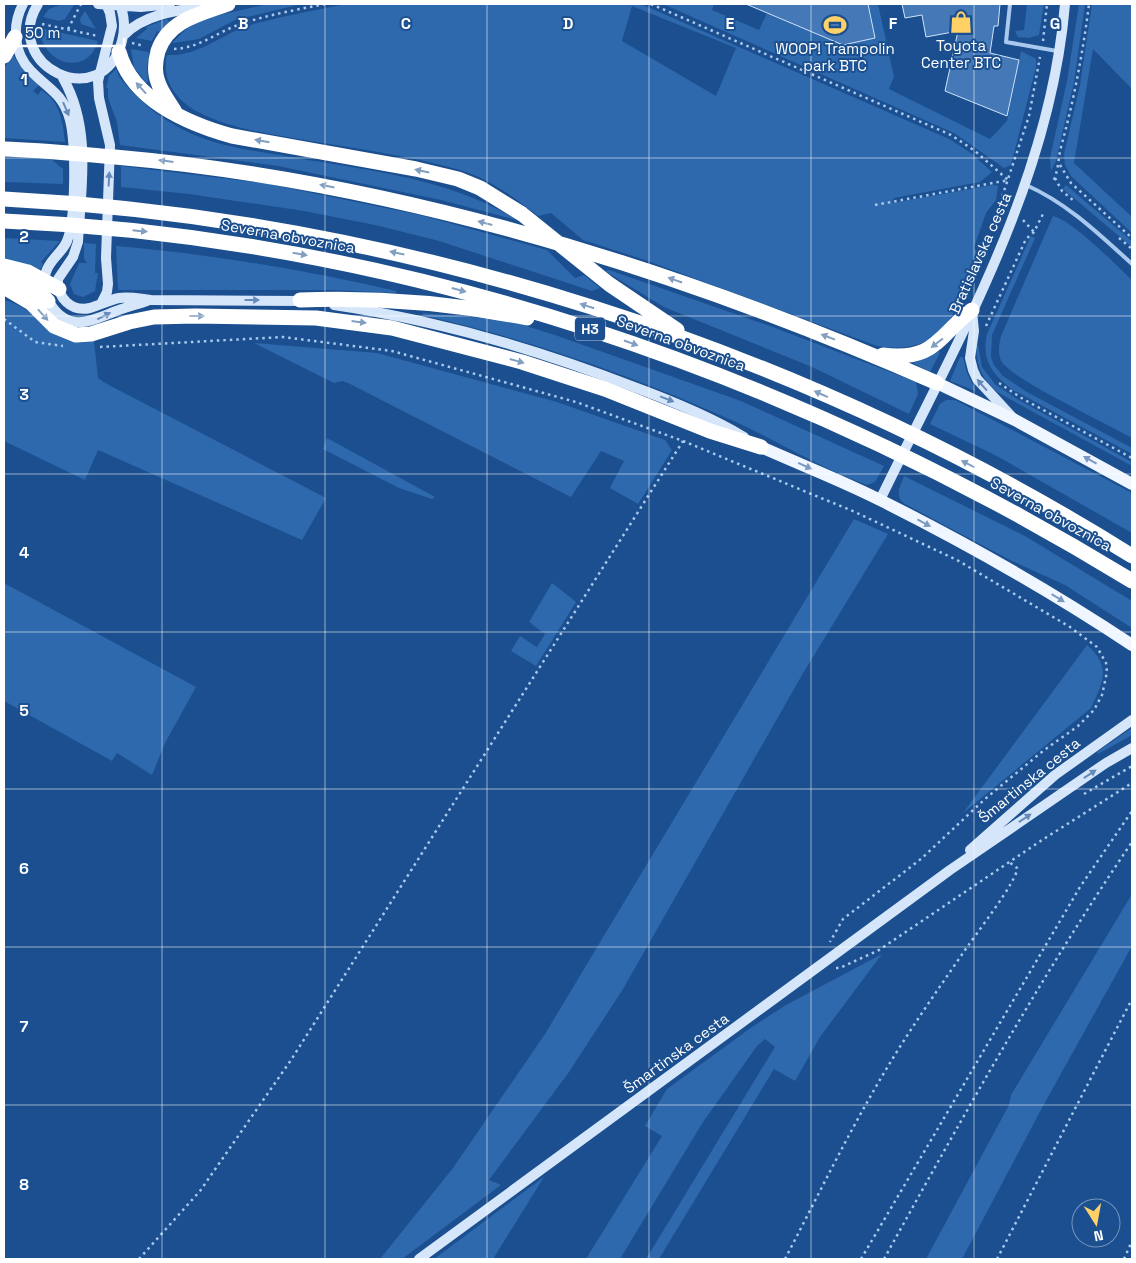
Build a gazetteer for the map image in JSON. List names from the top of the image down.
{
  "streets": {
    "highway": ["Severna obvoznica", "H3"],
    "main road": ["Bratislavska cesta", "Šmartinska cesta"]
  },
  "places": {
    "shop": ["Toyota Center BTC"],
    "sports": ["WOOP! Trampolin park BTC"]
  },
  "scale_bar": "50 m",
  "north": "bottom",
  "grid": {
    "columns": [
      "B",
      "C",
      "D",
      "E",
      "F",
      "G"
    ],
    "rows": [
      "1",
      "2",
      "3",
      "4",
      "5",
      "6",
      "7",
      "8"
    ]
  }
}
